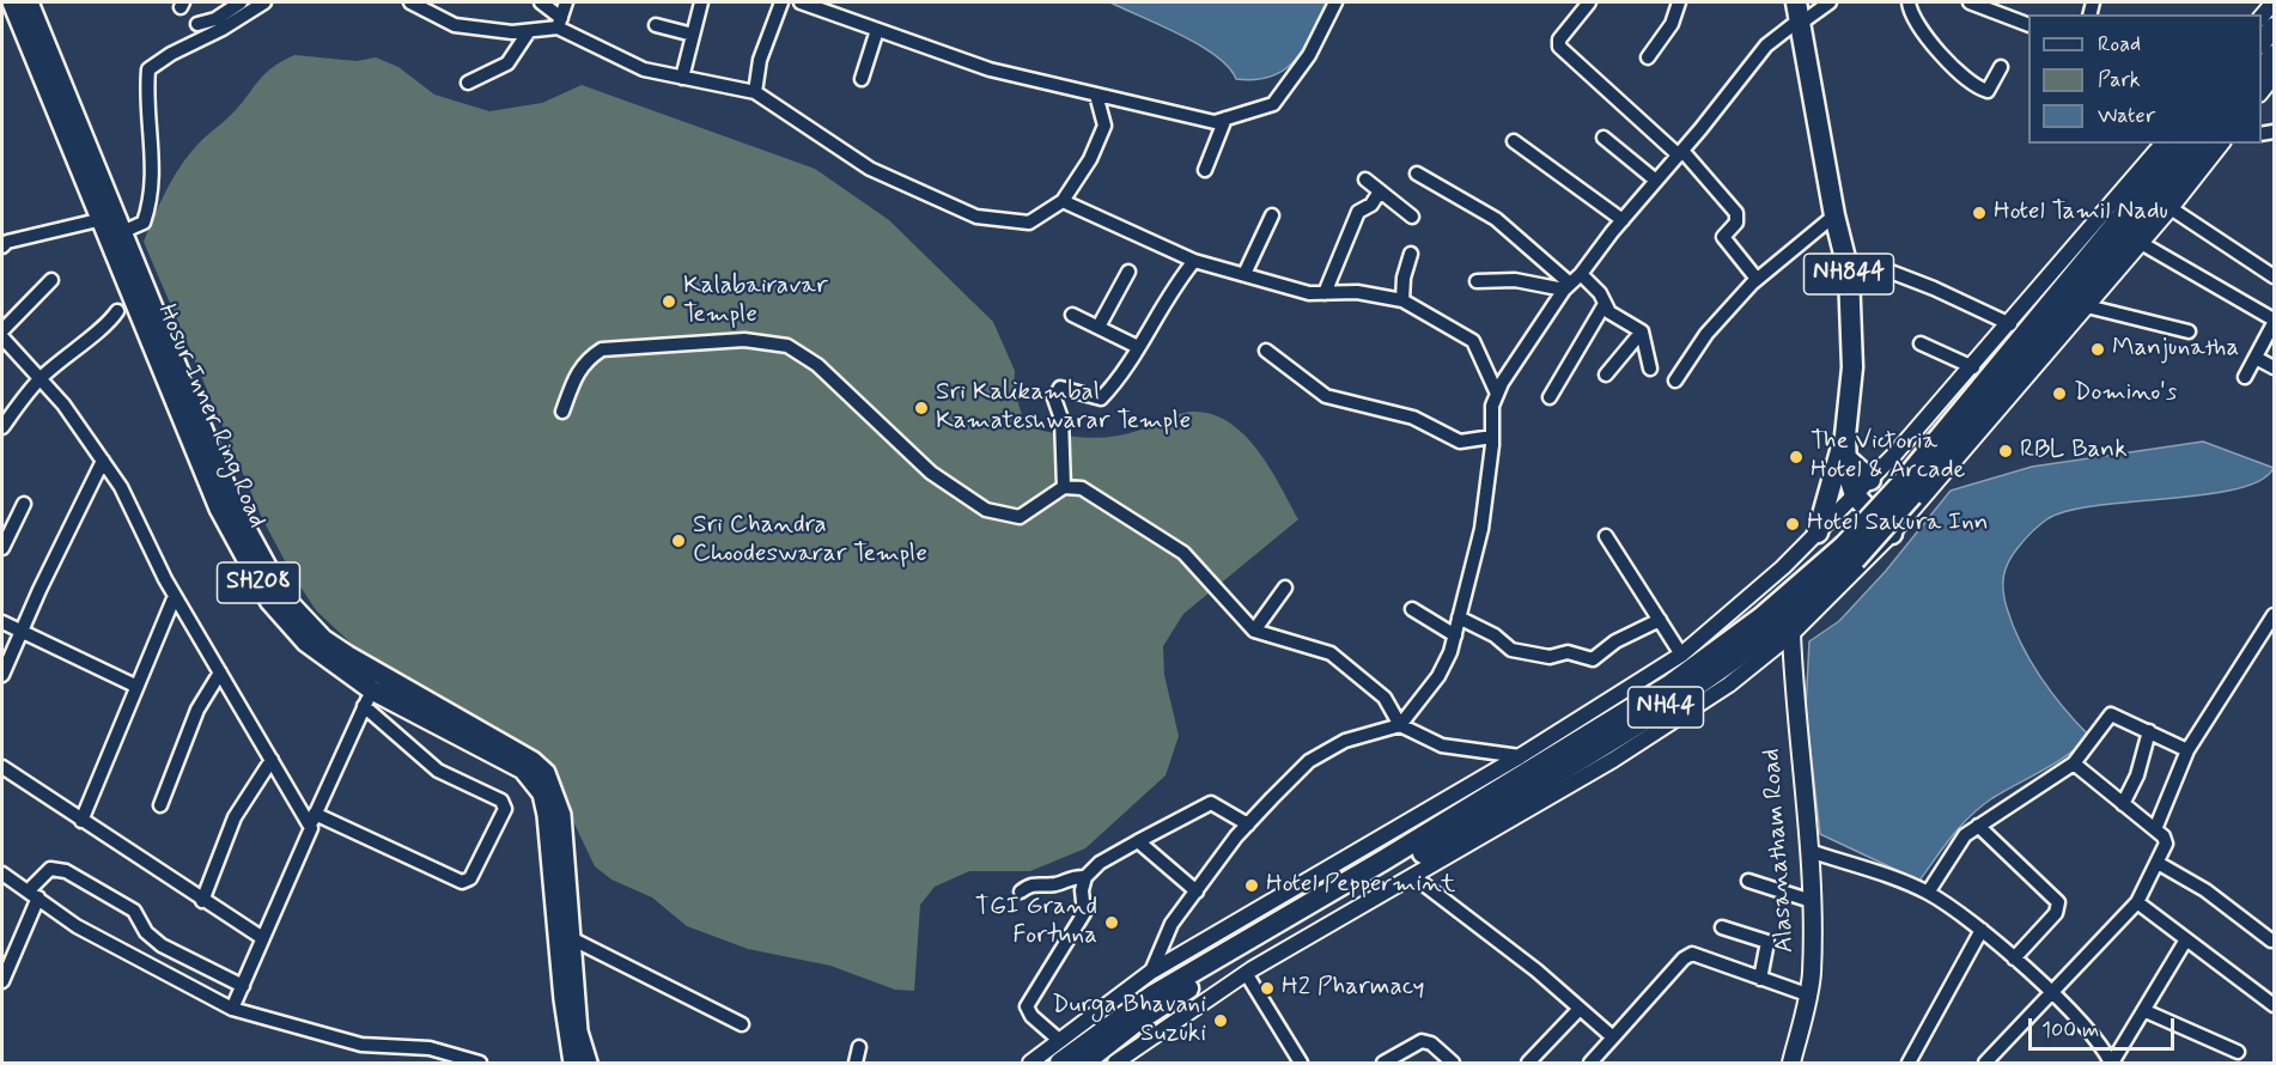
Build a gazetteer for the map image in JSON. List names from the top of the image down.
{
  "streets": {
    "highway": ["NH844", "NH44"],
    "main road": ["Hosur Inner Ring Road", "SH208", "Alasanatham Road"]
  },
  "places": [
    "Hotel Tamil Nadu",
    "Kalabairavar Temple",
    "Manjunatha",
    "Domino's",
    "Sri Kalikambal Kamateshwarar Temple",
    "RBL Bank",
    "The Victoria Hotel & Arcade",
    "Hotel Sakura Inn",
    "Sri Chandra Choodeswarar Temple",
    "Hotel Peppermint",
    "TGI Grand Fortuna",
    "H2 Pharmacy",
    "Durga Bhavani Suzuki"
  ],
  "legend": ["Road", "Park", "Water"],
  "scale_bar": "100 m"
}
